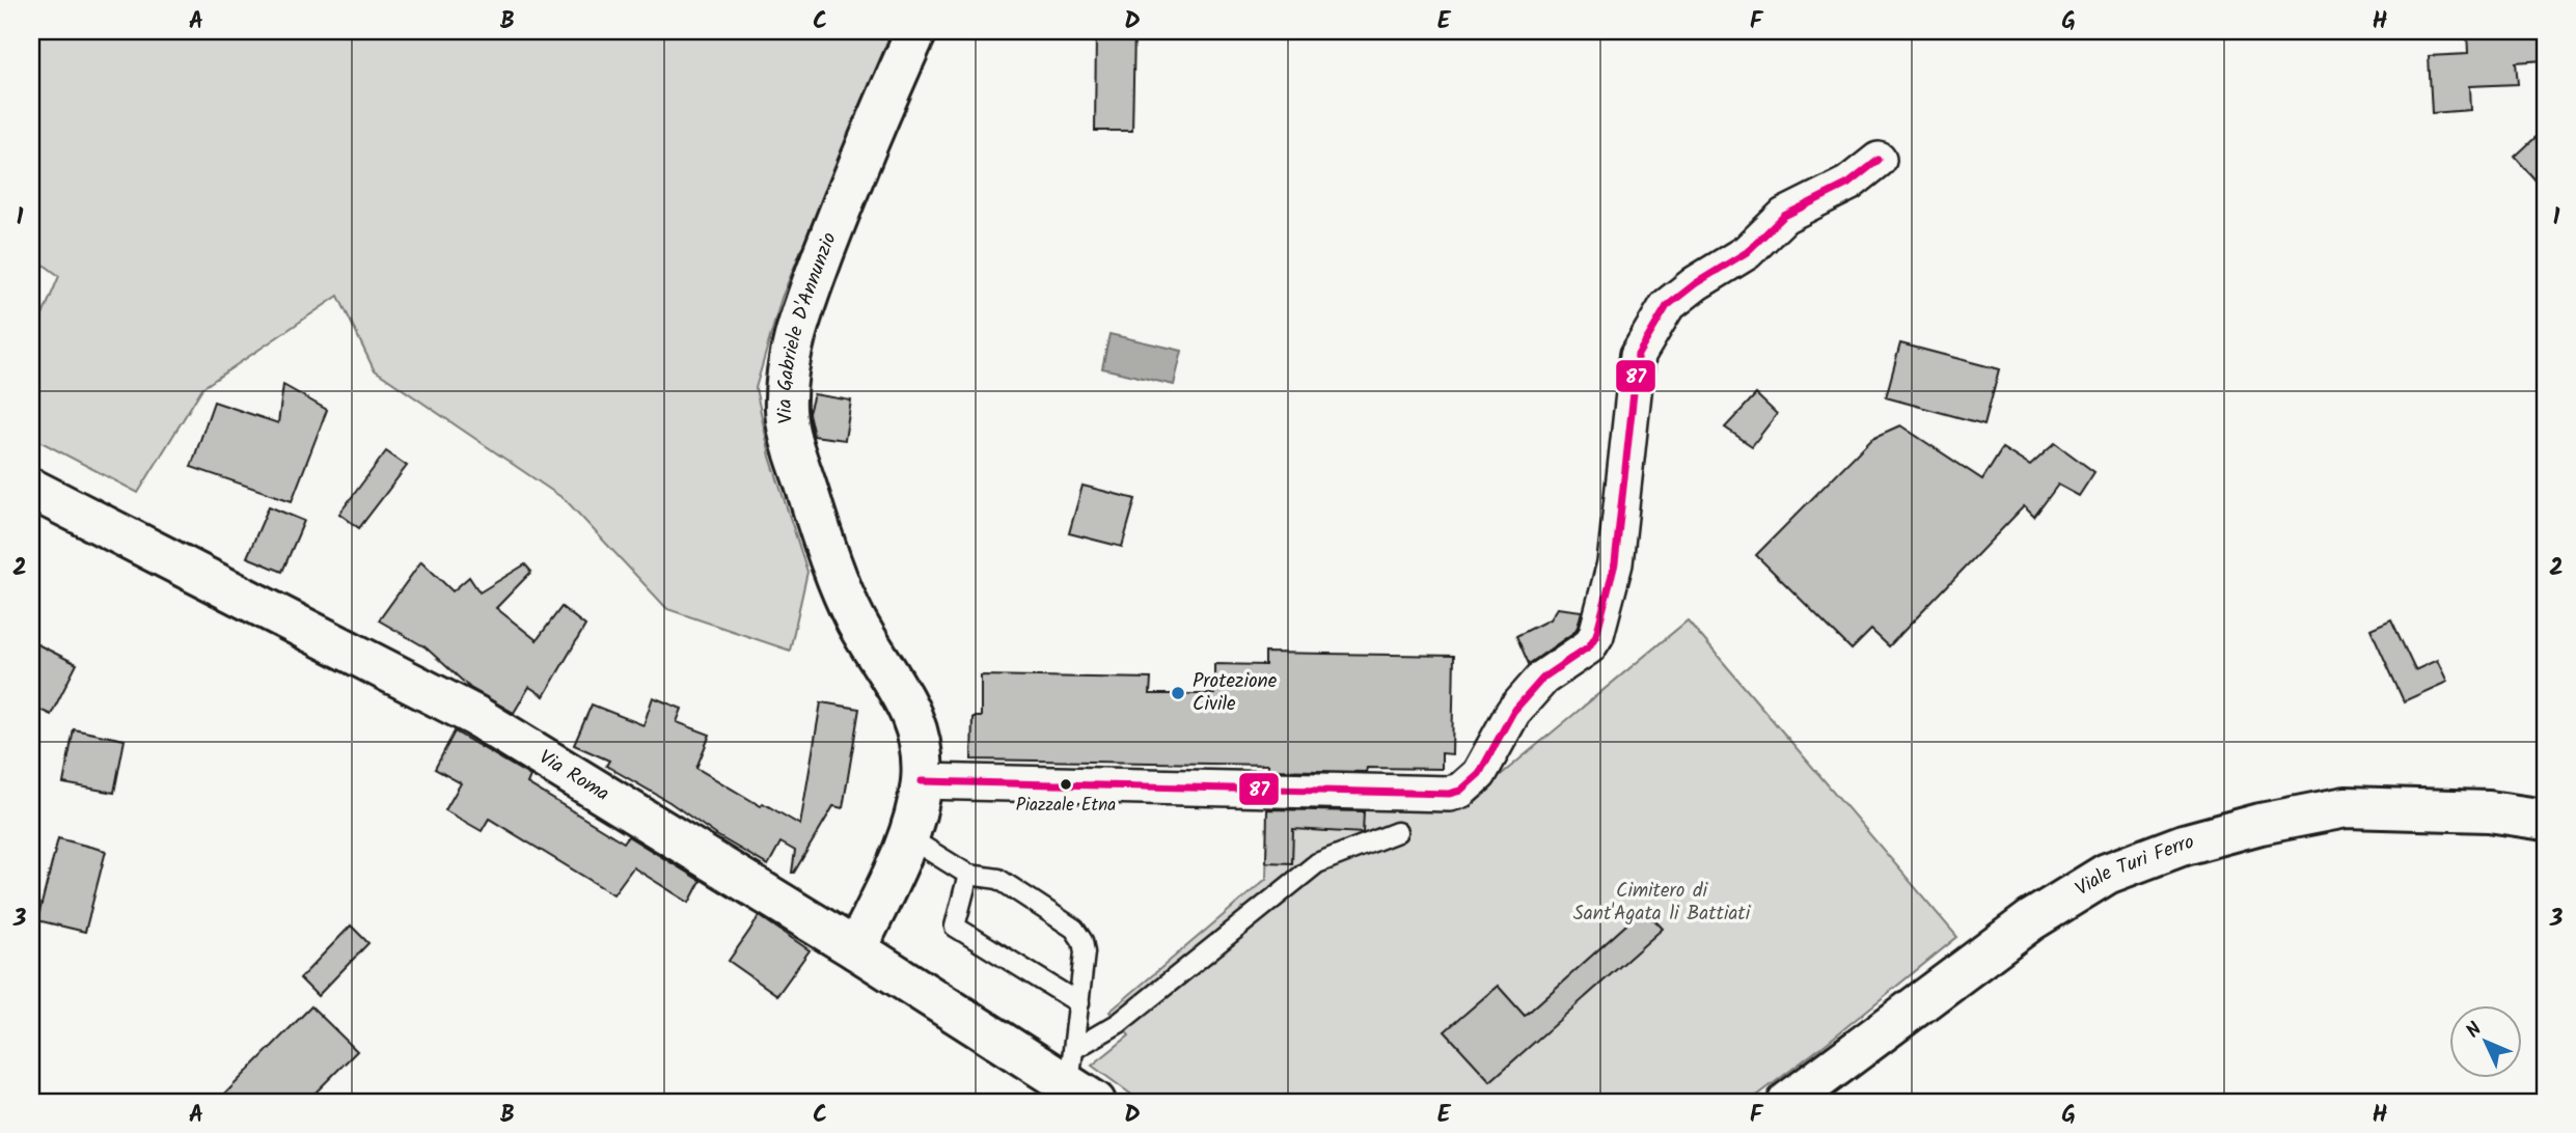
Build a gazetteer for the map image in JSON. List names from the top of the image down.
{
  "streets": {
    "main road": ["Via Gabriele D'Annunzio", "Via Roma", "Viale Turi Ferro"]
  },
  "crossings": [
    ["Via Gabriele D'Annunzio", "Via Roma"]
  ],
  "parks": ["Cimitero di Sant'Agata li Battiati"],
  "places": ["Protezione Civile", "Piazzale Etna"],
  "lines": ["transit line 87"],
  "north": "top left",
  "grid": {
    "columns": [
      "A",
      "B",
      "C",
      "D",
      "E",
      "F",
      "G",
      "H"
    ],
    "rows": ["1", "2", "3"]
  }
}
